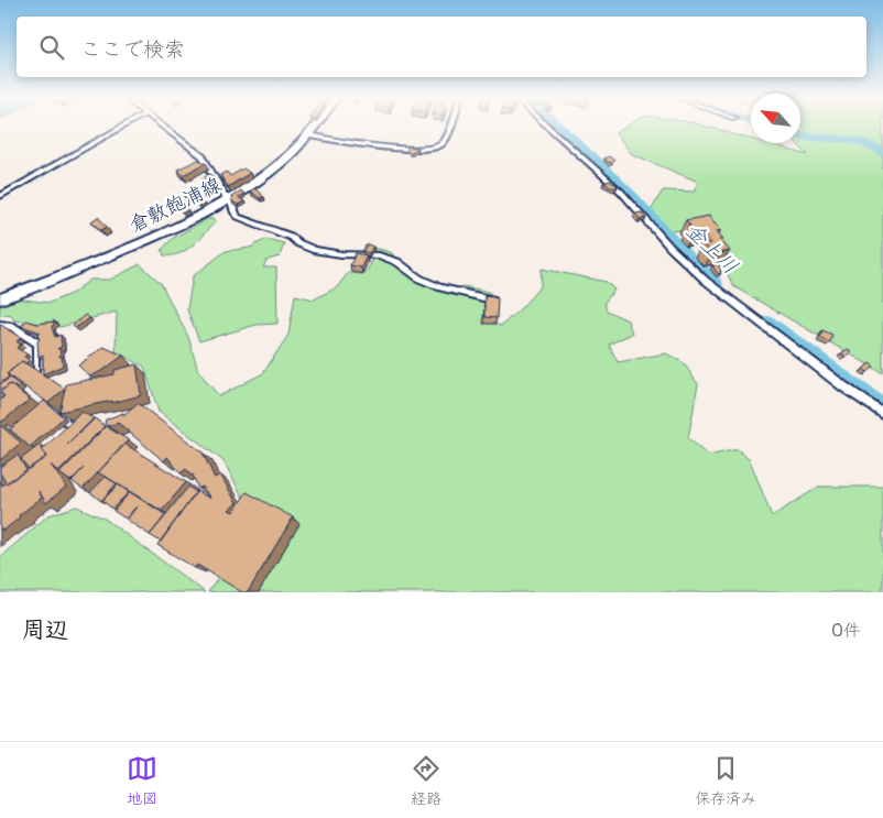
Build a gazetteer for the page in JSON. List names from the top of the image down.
{
  "streets": {
    "main road": ["倉敷飽浦線"]
  },
  "water": ["金上川"],
  "north": "top left",
  "page": {
    "search": "ここで検索",
    "heading": ["周辺", "0件"],
    "nav": ["地図", "経路", "保存済み"]
  }
}
